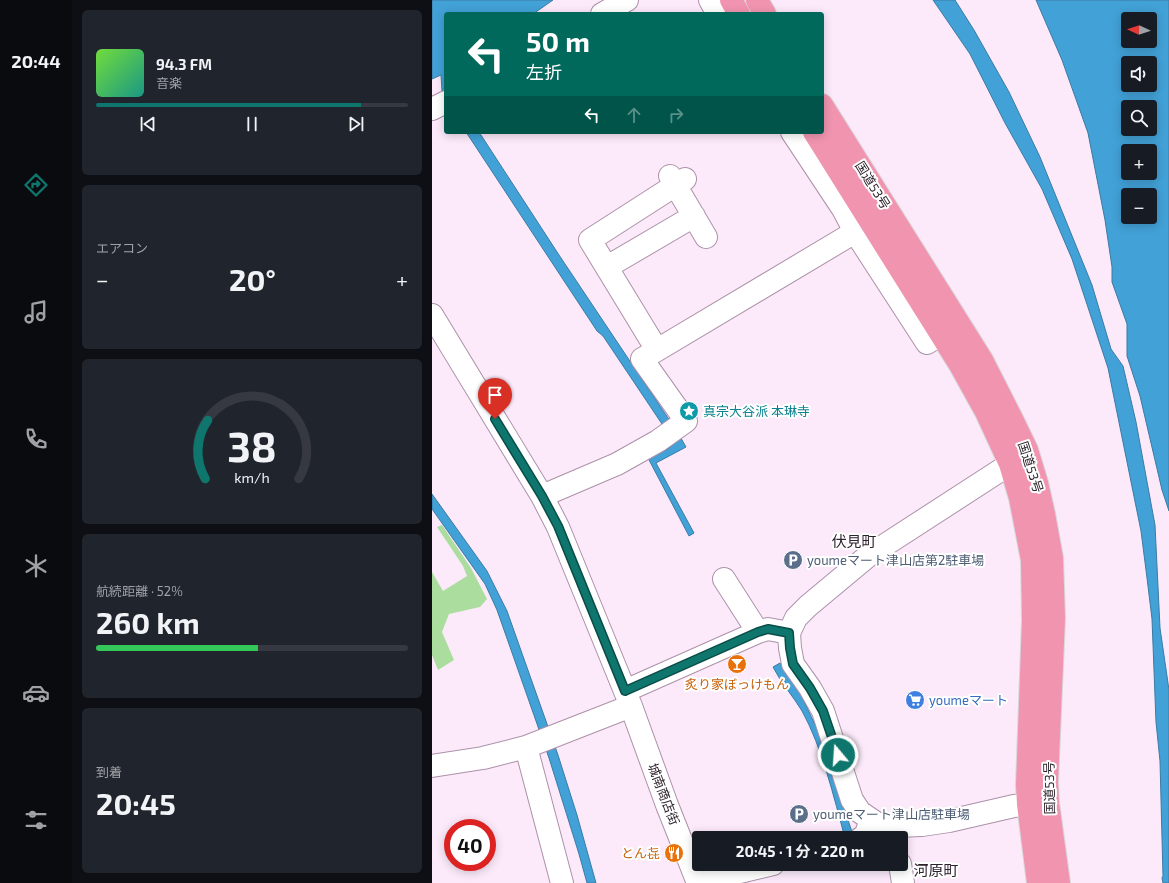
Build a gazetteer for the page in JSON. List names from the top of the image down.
{
  "streets": {
    "highway": ["国道53号"],
    "street": ["城南商店街"]
  },
  "districts": ["伏見町", "河原町"],
  "places": {
    "place": ["真宗大谷派 本琳寺"],
    "parking": ["youmeマート津山店第2駐車場", "youmeマート津山店駐車場"],
    "bar": ["炙り家ぼっけもん"],
    "supermarket": ["youmeマート"],
    "restaurant": ["とん㐂"]
  },
  "north": "left",
  "page": {
    "tabs": "20:44",
    "map_buttons": ["+", "−"],
    "turn": ["50 m", "左折"],
    "song": ["94.3 FM", "音楽"],
    "tile": [
      "エアコン",
      ["航続距離 · 52%", "260 km"],
      ["到着", "20:45"]
    ],
    "heat": ["−", "20°", "+"],
    "limit": "40",
    "trip": "20:45 · 1 分 · 220 m",
    "gauge": ["38", "km/h"]
  }
}
